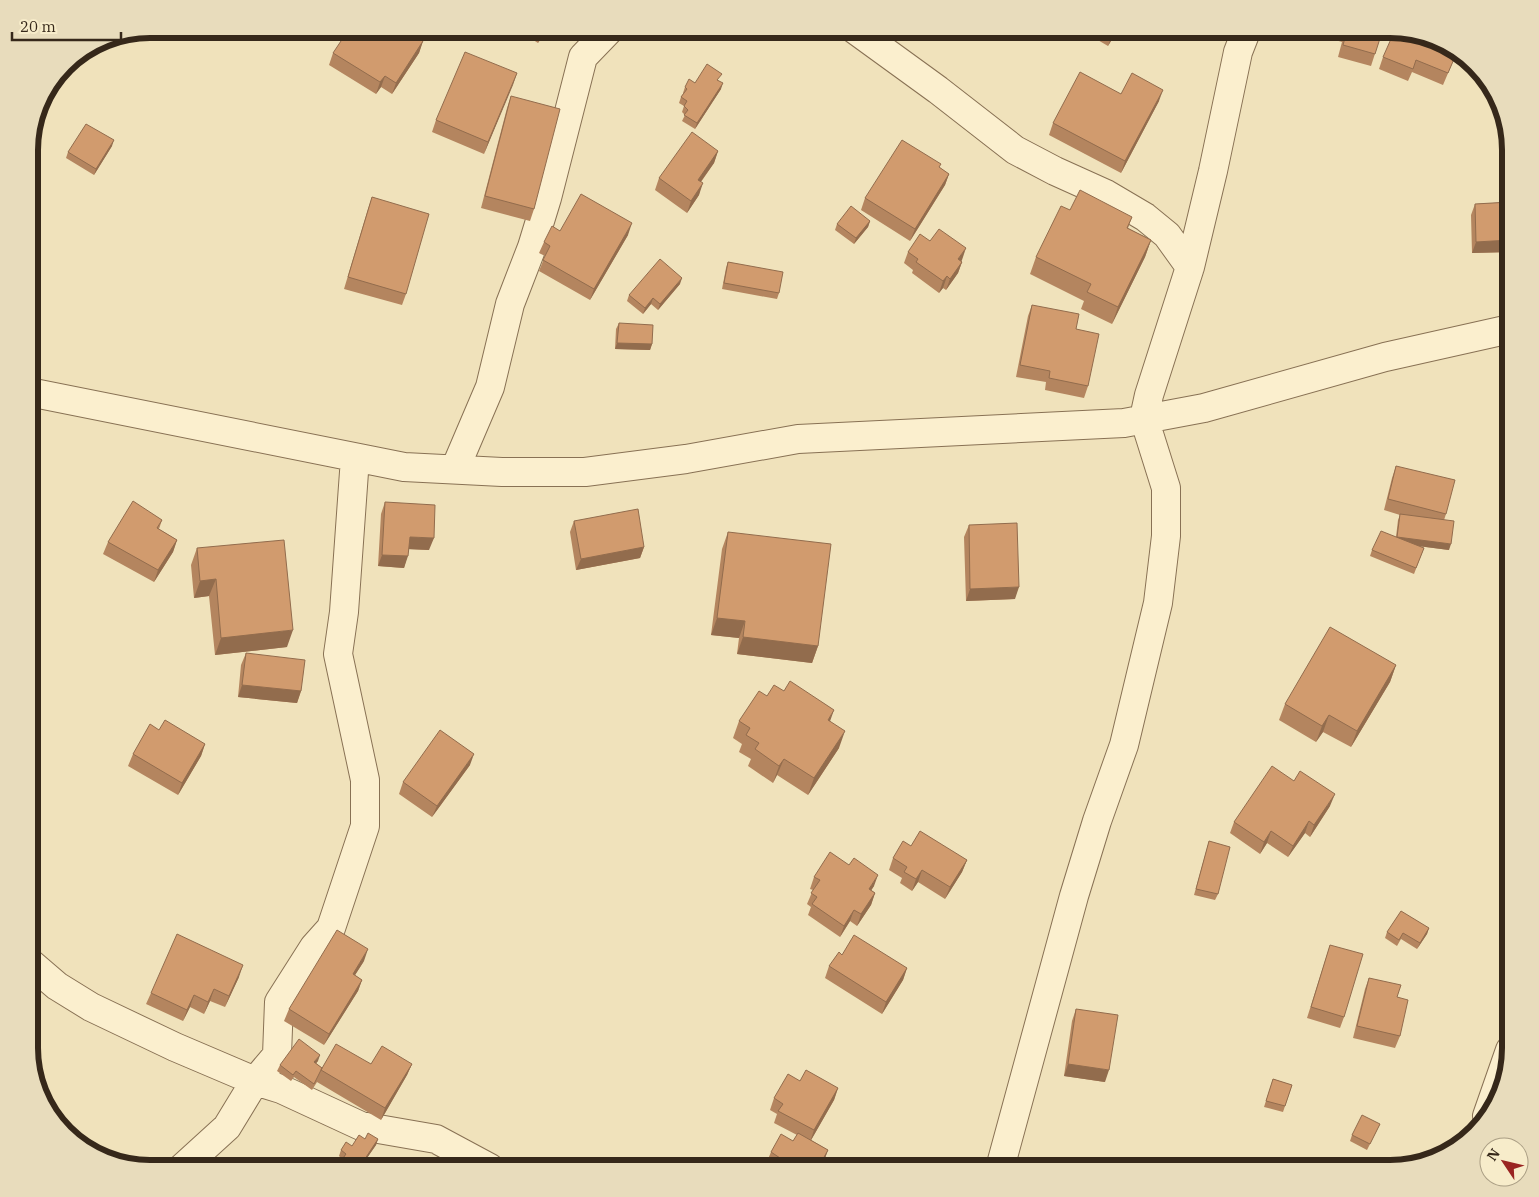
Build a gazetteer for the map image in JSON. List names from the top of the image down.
{
  "scale_bar": "20 m",
  "north": "top left"
}
